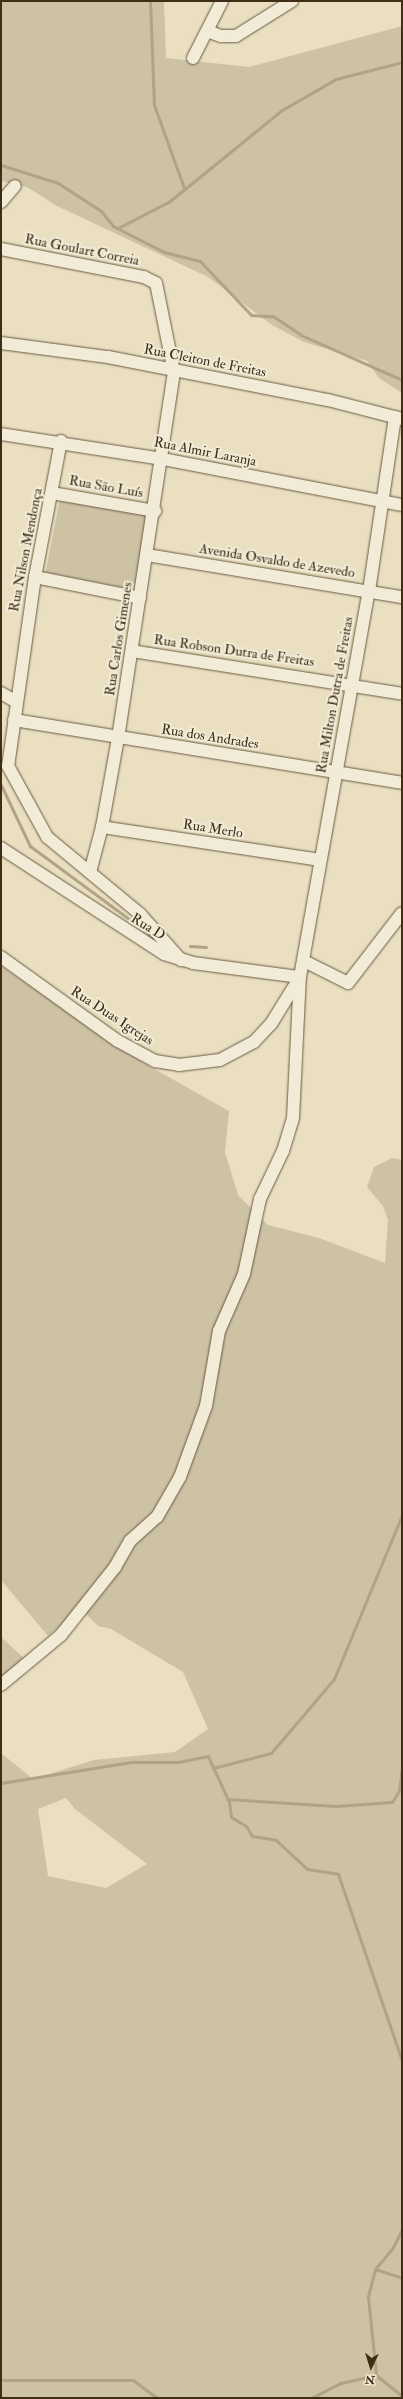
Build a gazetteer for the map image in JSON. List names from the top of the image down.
{
  "streets": {
    "street": [
      "Rua Goulart Correia",
      "Rua Cleiton de Freitas",
      "Rua Almir Laranja",
      "Rua São Luís",
      "Rua Nilson Mendonça",
      "Avenida Osvaldo de Azevedo",
      "Rua Carlos Gimenes",
      "Rua Robson Dutra de Freitas",
      "Rua Milton Dutra de Freitas",
      "Rua dos Andrades",
      "Rua Merlo",
      "Rua D",
      "Rua Duas Igrejas"
    ]
  },
  "crossings": [
    ["Rua Goulart Correia", "Rua Carlos Gimenes"],
    ["Rua Cleiton de Freitas", "Rua Carlos Gimenes"],
    ["Rua Cleiton de Freitas", "Rua Milton Dutra de Freitas"],
    ["Rua Almir Laranja", "Rua Nilson Mendonça"],
    ["Rua Almir Laranja", "Rua Carlos Gimenes"],
    ["Rua Almir Laranja", "Rua Milton Dutra de Freitas"],
    ["Rua São Luís", "Rua Nilson Mendonça"],
    ["Rua São Luís", "Rua Carlos Gimenes"],
    ["Rua Nilson Mendonça", "Rua Carlos Gimenes"],
    ["Rua Nilson Mendonça", "Rua dos Andrades"],
    ["Avenida Osvaldo de Azevedo", "Rua Carlos Gimenes"],
    ["Avenida Osvaldo de Azevedo", "Rua Milton Dutra de Freitas"],
    ["Rua Carlos Gimenes", "Rua Robson Dutra de Freitas"],
    ["Rua Carlos Gimenes", "Rua dos Andrades"],
    ["Rua Carlos Gimenes", "Rua Merlo"],
    ["Rua Robson Dutra de Freitas", "Rua Milton Dutra de Freitas"],
    ["Rua Milton Dutra de Freitas", "Rua dos Andrades"],
    ["Rua Milton Dutra de Freitas", "Rua Merlo"],
    ["Rua Milton Dutra de Freitas", "Rua D"],
    ["Rua Milton Dutra de Freitas", "Rua Duas Igrejas"],
    ["Rua D", "Rua Duas Igrejas"]
  ],
  "north": "bottom"
}
